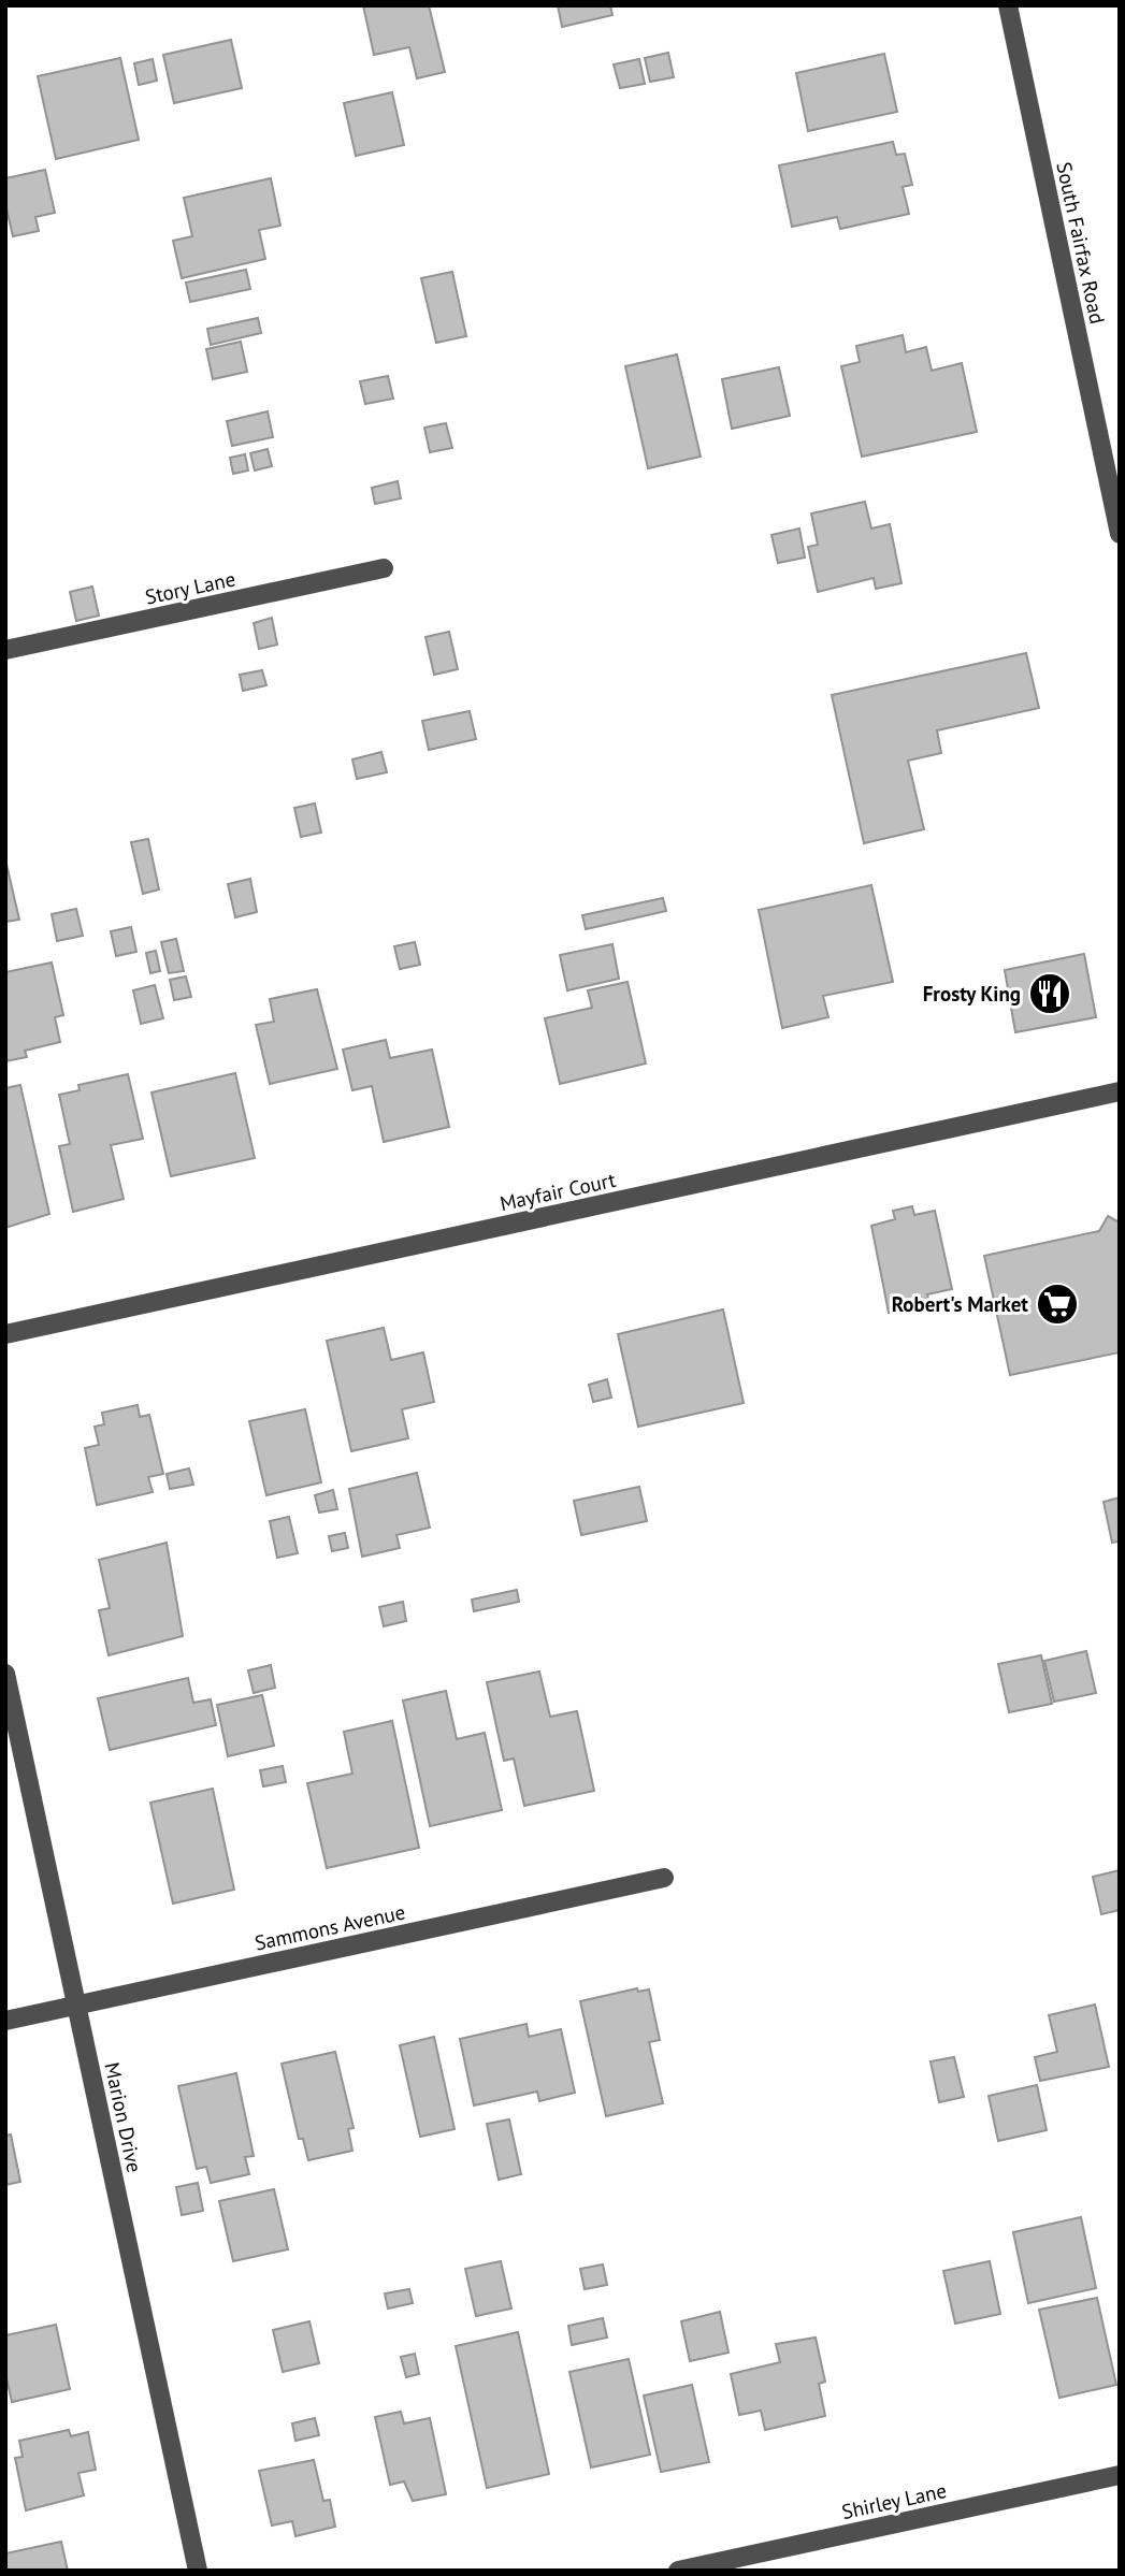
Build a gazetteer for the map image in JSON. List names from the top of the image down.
{
  "streets": {
    "street": [
      "South Fairfax Road",
      "Story Lane",
      "Mayfair Court",
      "Sammons Avenue",
      "Marion Drive",
      "Shirley Lane"
    ]
  },
  "crossings": [
    ["Sammons Avenue", "Marion Drive"]
  ],
  "places": {
    "restaurant": ["Frosty King"],
    "supermarket": ["Robert's Market"]
  }
}
